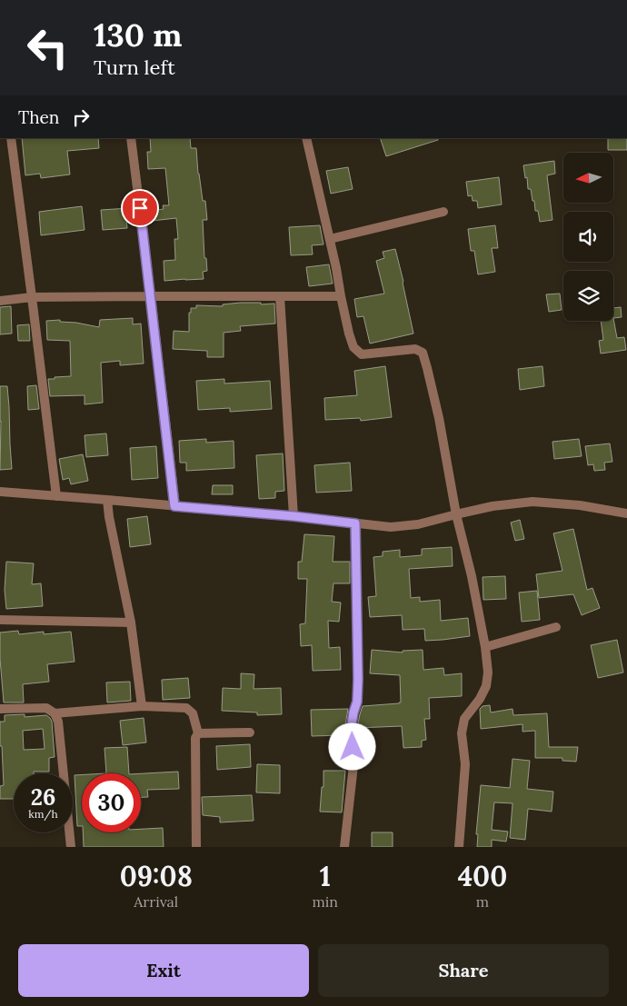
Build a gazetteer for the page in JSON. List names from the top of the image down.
{
  "north": "left",
  "page": {
    "turn": ["130 m", "Turn left"],
    "then": "Then",
    "speed": "26 km/h",
    "limit": "30",
    "eta": [
      "09:08",
      "Arrival",
      "1",
      "min",
      "400",
      "m"
    ],
    "buttons": ["Exit", "Share"]
  }
}
